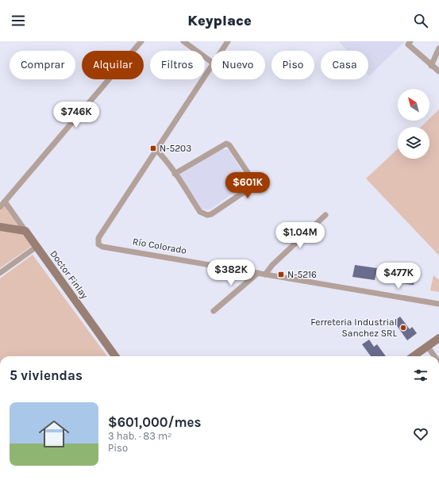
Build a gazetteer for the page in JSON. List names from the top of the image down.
{
  "streets": {
    "street": ["Río Colorado", "Doctor Finlay"]
  },
  "places": {
    "transit": ["N-5203", "N-5216"],
    "other": ["Ferreteria Industrial Sanchez SRL"]
  },
  "north": "top left",
  "page": {
    "header": "Keyplace",
    "chip": [
      "Comprar",
      "Alquilar",
      "Filtros",
      "Nuevo",
      "Piso",
      "Casa"
    ],
    "price": [
      "$746K",
      "$601K",
      "$1.04M",
      "$382K",
      "$477K"
    ],
    "heading": "5 viviendas",
    "list": [
      {
        "name": "$601,000/mes",
        "note": "3 hab. · 83 m² · Piso"
      }
    ]
  }
}
